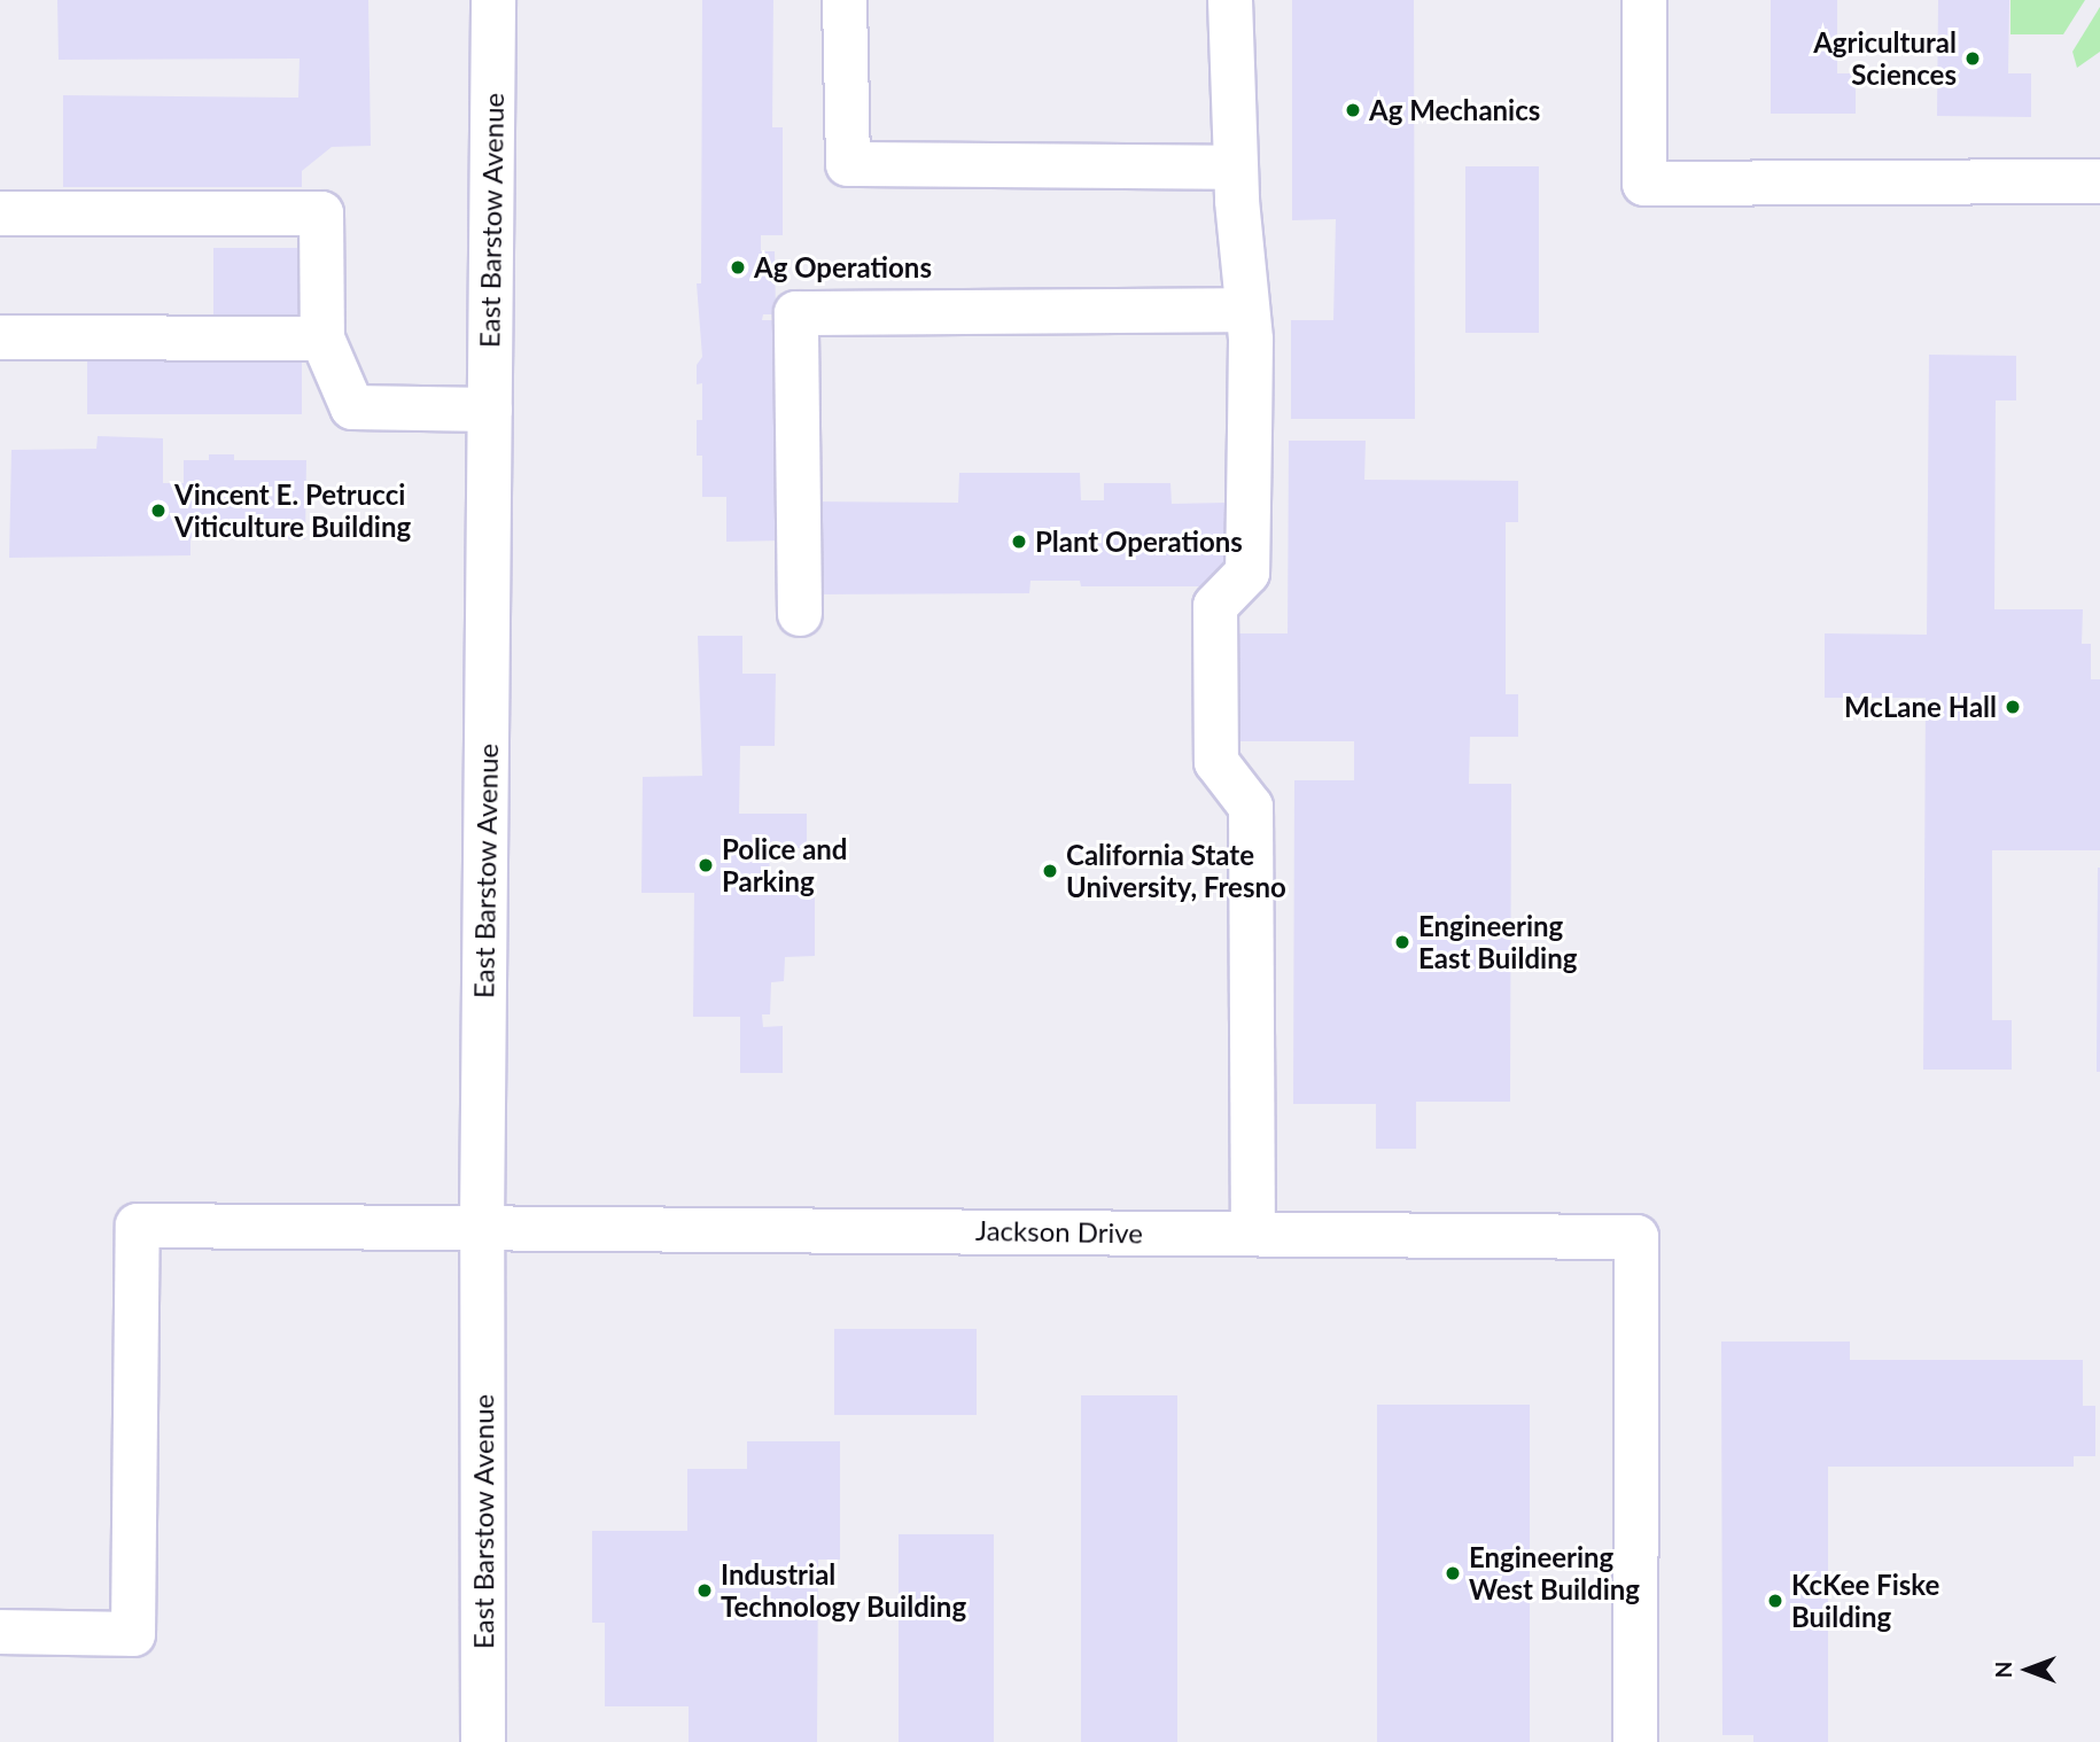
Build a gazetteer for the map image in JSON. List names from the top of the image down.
{
  "streets": {
    "street": ["East Barstow Avenue", "Jackson Drive"]
  },
  "crossings": [
    ["East Barstow Avenue", "Jackson Drive"]
  ],
  "places": [
    "Agricultural Sciences",
    "Ag Mechanics",
    "Ag Operations",
    "Vincent E. Petrucci Viticulture Building",
    "Plant Operations",
    "McLane Hall",
    "Police and Parking",
    "California State University, Fresno",
    "Engineering East Building",
    "Engineering West Building",
    "Industrial Technology Building",
    "KcKee Fiske Building"
  ],
  "north": "left"
}
